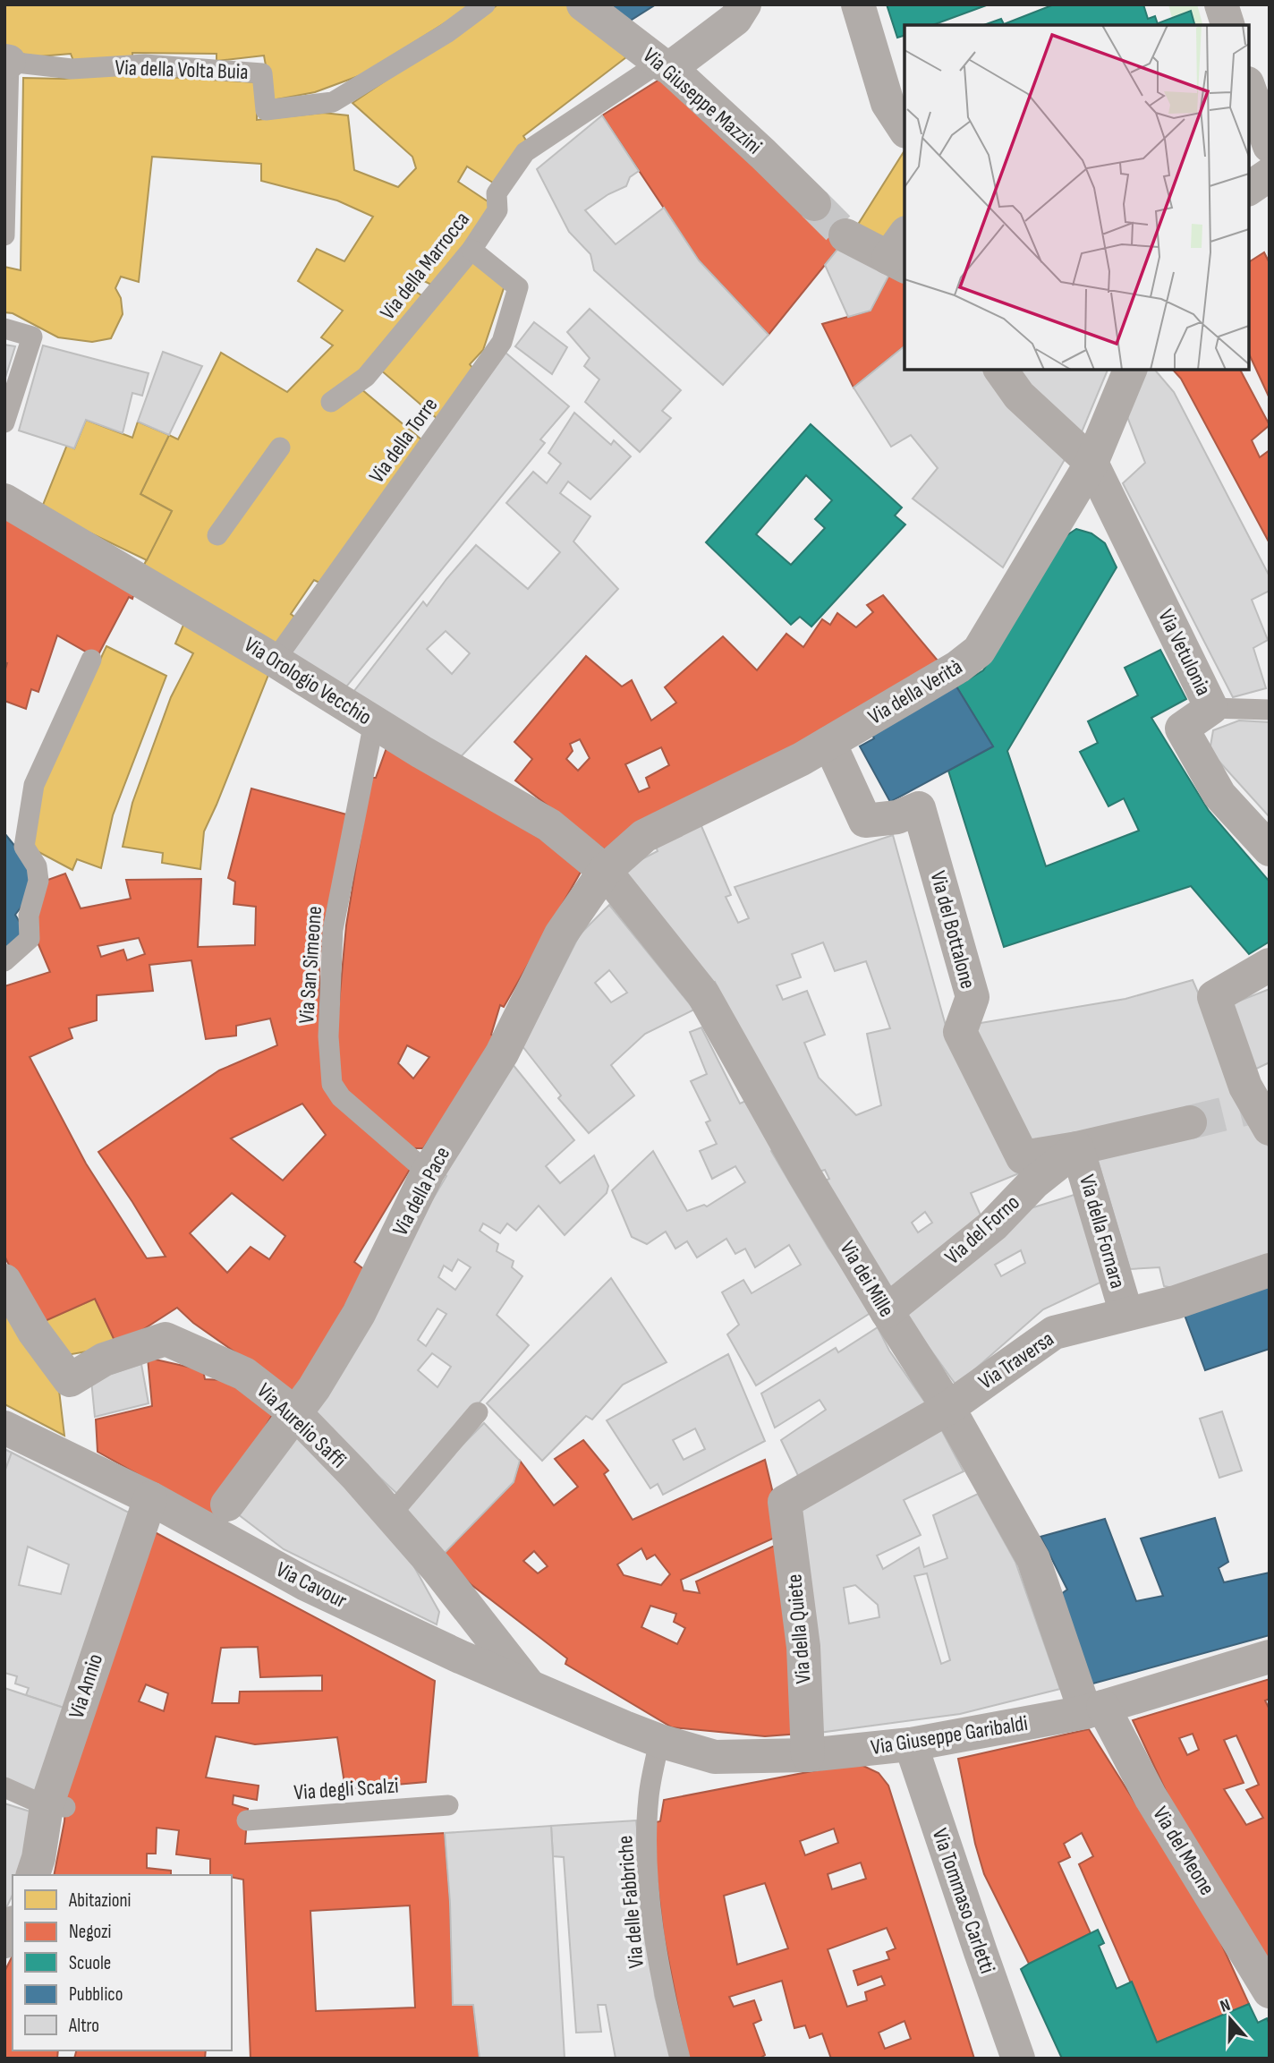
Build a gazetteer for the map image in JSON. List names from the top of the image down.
{
  "streets": {
    "street": [
      "Via Giuseppe Mazzini",
      "Via Vetulonia",
      "Via Orologio Vecchio",
      "Via della Verità",
      "Via del Bottalone",
      "Via della Pace",
      "Via del Forno",
      "Via della Fornara",
      "Via dei Mille",
      "Via Traversa",
      "Via Aurelio Saffi",
      "Via Cavour",
      "Via della Quiete",
      "Via Annio",
      "Via Giuseppe Garibaldi",
      "Via del Meone",
      "Via Tommaso Carletti"
    ],
    "lane": [
      "Via della Volta Buia",
      "Via della Marrocca",
      "Via della Torre",
      "Via San Simeone",
      "Via degli Scalzi",
      "Via delle Fabbriche"
    ]
  },
  "crossings": [
    ["Via Giuseppe Mazzini", "Via della Marrocca"],
    ["Via della Marrocca", "Via della Torre"],
    ["Via della Torre", "Via Orologio Vecchio"],
    ["Via Vetulonia", "Via della Verità"],
    ["Via Orologio Vecchio", "Via della Verità"],
    ["Via Orologio Vecchio", "Via San Simeone"],
    ["Via Orologio Vecchio", "Via della Pace"],
    ["Via Orologio Vecchio", "Via dei Mille"],
    ["Via della Verità", "Via del Bottalone"],
    ["Via della Verità", "Via della Pace"],
    ["Via della Verità", "Via dei Mille"],
    ["Via del Bottalone", "Via del Forno"],
    ["Via del Bottalone", "Via della Fornara"],
    ["Via San Simeone", "Via della Pace"],
    ["Via della Pace", "Via dei Mille"],
    ["Via della Pace", "Via Aurelio Saffi"],
    ["Via del Forno", "Via della Fornara"],
    ["Via del Forno", "Via dei Mille"],
    ["Via della Fornara", "Via Traversa"],
    ["Via dei Mille", "Via Traversa"],
    ["Via dei Mille", "Via Giuseppe Garibaldi"],
    ["Via dei Mille", "Via del Meone"],
    ["Via Traversa", "Via della Quiete"],
    ["Via Aurelio Saffi", "Via Cavour"],
    ["Via Cavour", "Via Annio"],
    ["Via Cavour", "Via Giuseppe Garibaldi"],
    ["Via della Quiete", "Via Giuseppe Garibaldi"],
    ["Via Giuseppe Garibaldi", "Via del Meone"],
    ["Via Giuseppe Garibaldi", "Via Tommaso Carletti"],
    ["Via Giuseppe Garibaldi", "Via delle Fabbriche"]
  ],
  "legend": [
    "Abitazioni",
    "Negozi",
    "Scuole",
    "Pubblico",
    "Altro"
  ],
  "north": "top"
}
